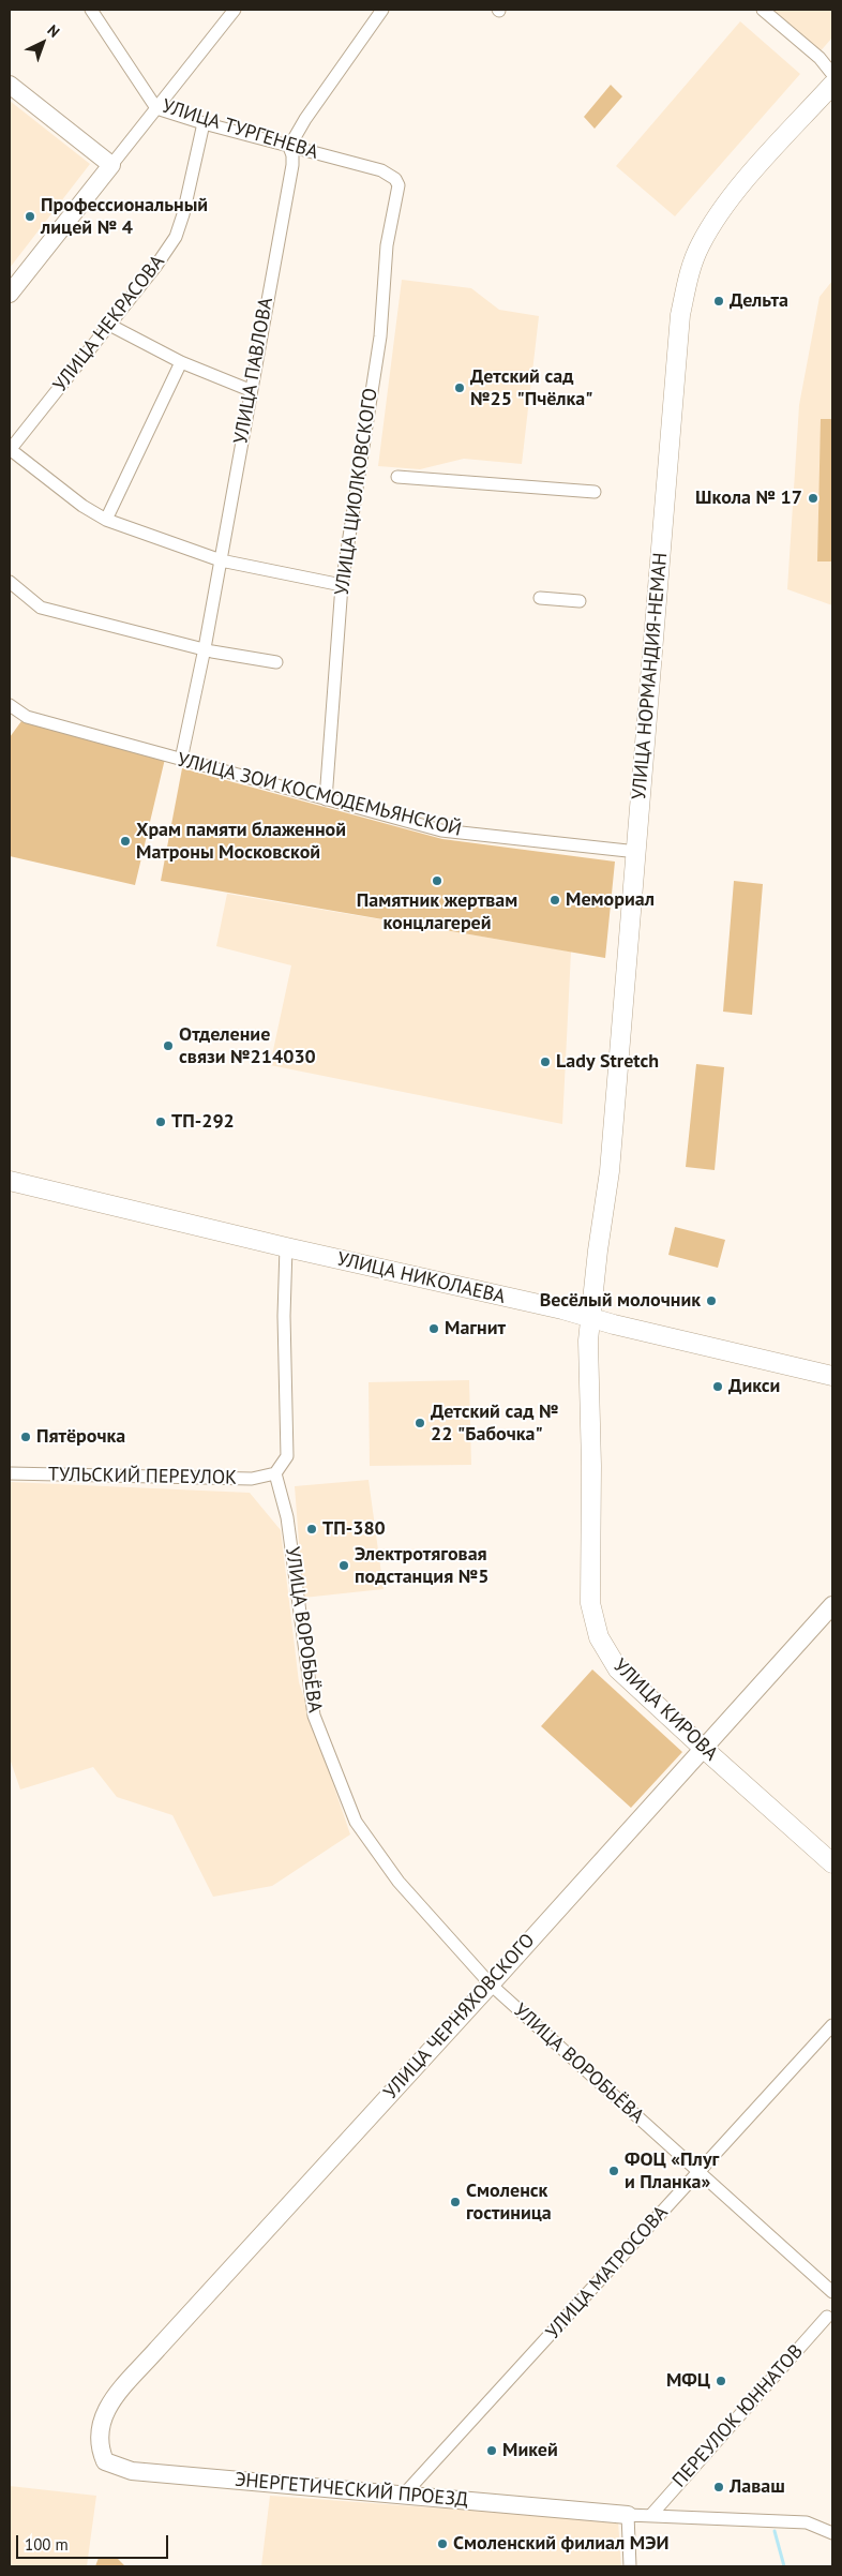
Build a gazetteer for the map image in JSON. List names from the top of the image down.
{
  "streets": {
    "main road": ["УЛИЦА НОРМАНДИЯ-НЕМАН", "УЛИЦА НИКОЛАЕВА", "УЛИЦА КИРОВА"],
    "street": [
      "УЛИЦА ТУРГЕНЕВА",
      "УЛИЦА НЕКРАСОВА",
      "УЛИЦА ПАВЛОВА",
      "УЛИЦА ЦИОЛКОВСКОГО",
      "УЛИЦА ЗОИ КОСМОДЕМЬЯНСКОЙ",
      "ТУЛЬСКИЙ ПЕРЕУЛОК",
      "УЛИЦА ВОРОБЬЁВА",
      "УЛИЦА ЧЕРНЯХОВСКОГО",
      "УЛИЦА МАТРОСОВА",
      "ПЕРЕУЛОК ЮННАТОВ",
      "ЭНЕРГЕТИЧЕСКИЙ ПРОЕЗД"
    ]
  },
  "crossings": [
    ["УЛИЦА ТУРГЕНЕВА", "УЛИЦА НЕКРАСОВА"],
    ["УЛИЦА ТУРГЕНЕВА", "УЛИЦА ПАВЛОВА"],
    ["УЛИЦА ТУРГЕНЕВА", "УЛИЦА ЦИОЛКОВСКОГО"],
    ["УЛИЦА ПАВЛОВА", "УЛИЦА ЗОИ КОСМОДЕМЬЯНСКОЙ"],
    ["УЛИЦА ЦИОЛКОВСКОГО", "УЛИЦА ЗОИ КОСМОДЕМЬЯНСКОЙ"],
    ["УЛИЦА НОРМАНДИЯ-НЕМАН", "УЛИЦА ЗОИ КОСМОДЕМЬЯНСКОЙ"],
    ["УЛИЦА НОРМАНДИЯ-НЕМАН", "УЛИЦА НИКОЛАЕВА"],
    ["УЛИЦА НОРМАНДИЯ-НЕМАН", "УЛИЦА КИРОВА"],
    ["УЛИЦА НИКОЛАЕВА", "УЛИЦА КИРОВА"],
    ["ТУЛЬСКИЙ ПЕРЕУЛОК", "УЛИЦА ВОРОБЬЁВА"],
    ["УЛИЦА ВОРОБЬЁВА", "УЛИЦА ЧЕРНЯХОВСКОГО"],
    ["УЛИЦА ВОРОБЬЁВА", "УЛИЦА МАТРОСОВА"],
    ["УЛИЦА КИРОВА", "УЛИЦА ЧЕРНЯХОВСКОГО"],
    ["УЛИЦА ЧЕРНЯХОВСКОГО", "ЭНЕРГЕТИЧЕСКИЙ ПРОЕЗД"],
    ["УЛИЦА МАТРОСОВА", "ЭНЕРГЕТИЧЕСКИЙ ПРОЕЗД"]
  ],
  "places": [
    "Профессиональный лицей № 4",
    "Дельта",
    "Детский сад №25 \"Пчёлка\"",
    "Школа № 17",
    "Храм памяти блаженной Матроны Московской",
    "Памятник жертвам концлагерей",
    "Мемориал",
    "Отделение связи №214030",
    "Lady Stretch",
    "ТП-292",
    "Весёлый молочник",
    "Магнит",
    "Дикси",
    "Детский сад № 22 \"Бабочка\"",
    "Пятёрочка",
    "ТП-380",
    "Электротяговая подстанция №5",
    "ФОЦ «Плуг и Планка»",
    "Смоленск гостиница",
    "МФЦ",
    "Микей",
    "Лаваш",
    "Смоленский филиал МЭИ"
  ],
  "scale_bar": "100 m",
  "north": "top right"
}
